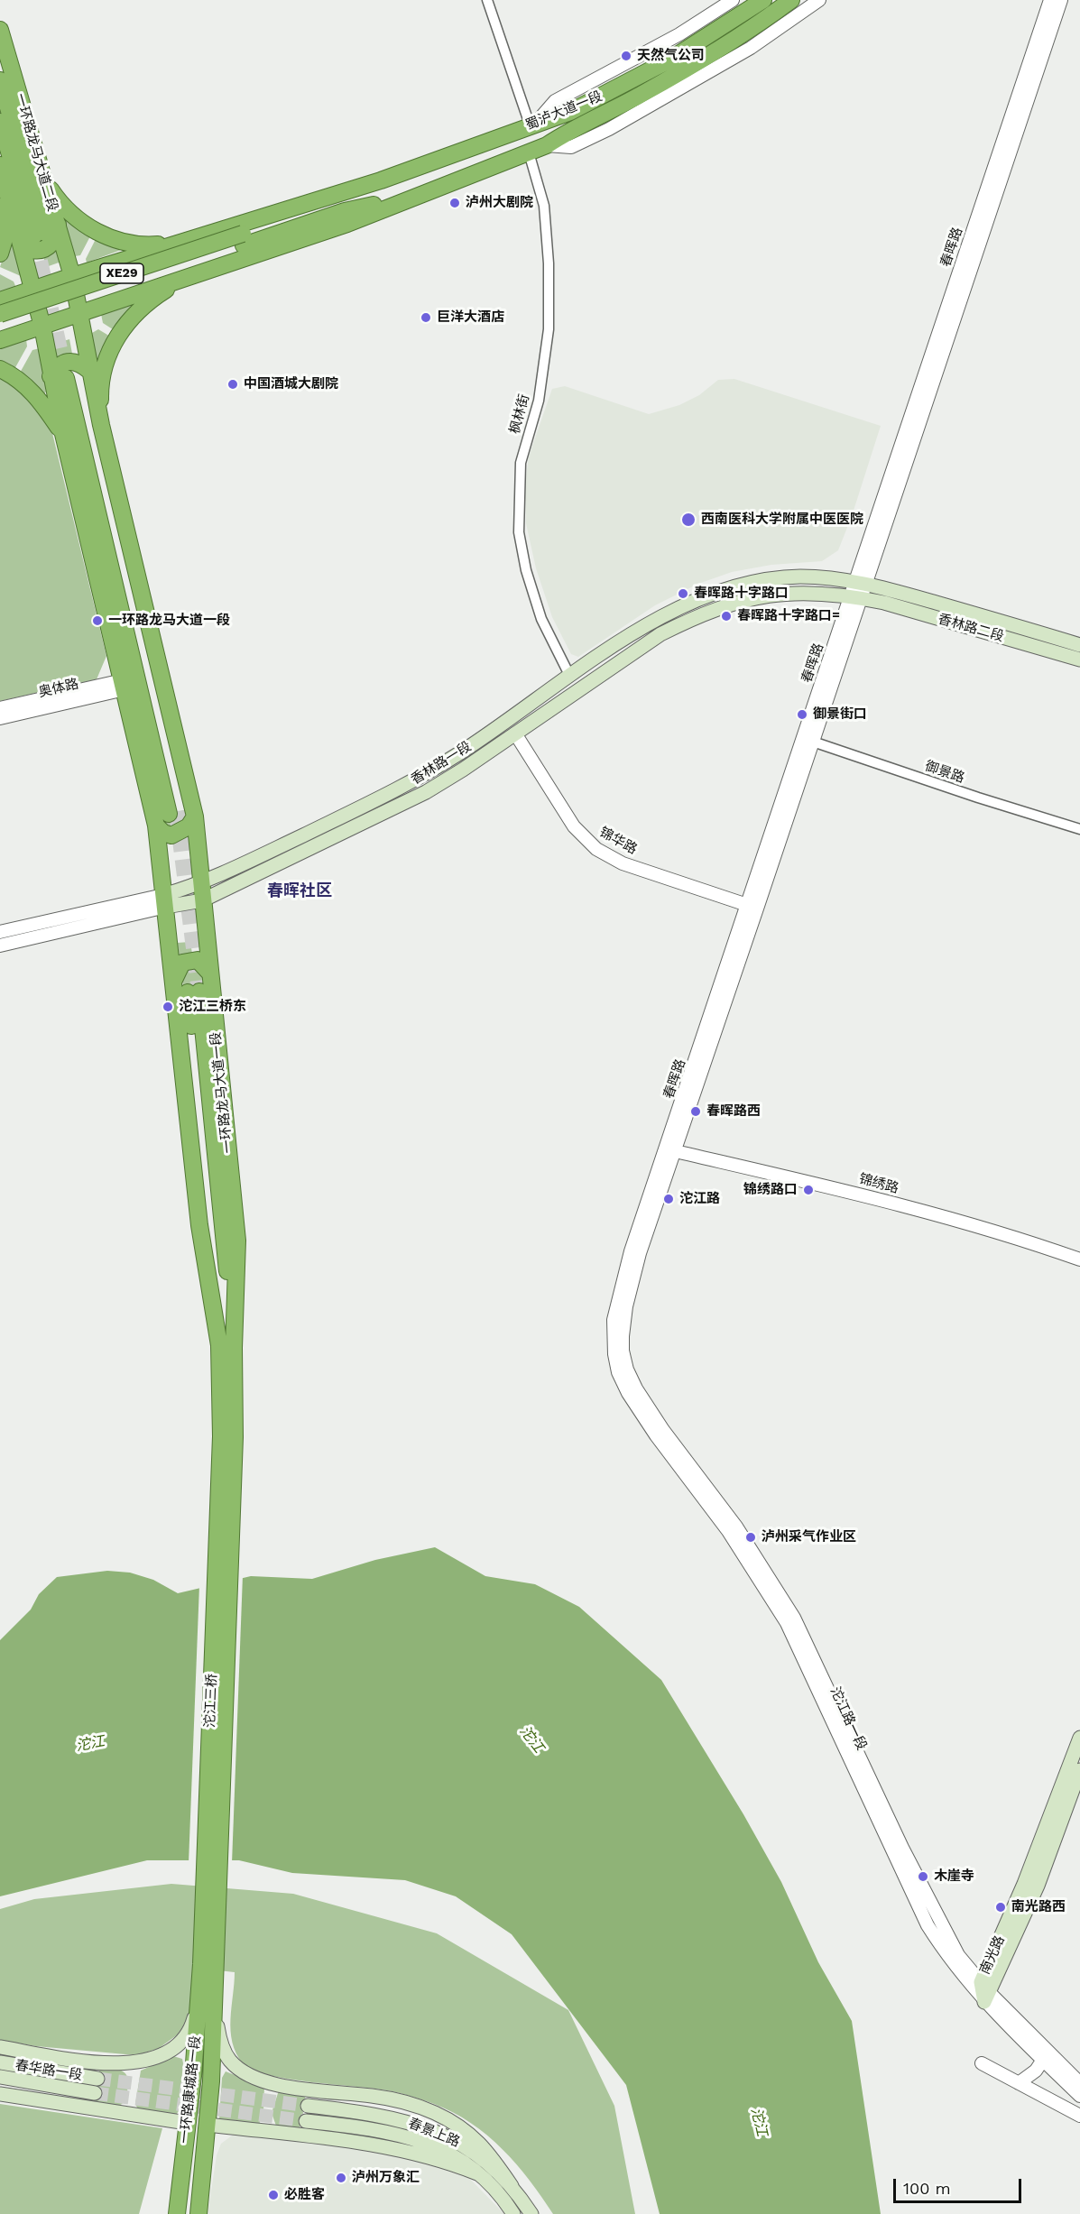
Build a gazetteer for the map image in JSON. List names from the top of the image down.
{
  "streets": {
    "highway": [
      "蜀泸大道一段",
      "一环路龙马大道二段",
      "XE29",
      "一环路龙马大道一段",
      "沱江三桥",
      "一环路康城路一段"
    ],
    "main road": [
      "香林路二段",
      "香林路一段",
      "南光路",
      "春华路一段",
      "春景上路"
    ],
    "street": [
      "春晖路",
      "枫林街",
      "奥体路",
      "御景路",
      "锦华路",
      "锦绣路",
      "沱江路一段"
    ]
  },
  "crossings": [
    ["蜀泸大道一段", "XE29"],
    ["蜀泸大道一段", "枫林街"],
    ["一环路龙马大道二段", "一环路龙马大道一段"],
    ["春晖路", "香林路二段"],
    ["春晖路", "香林路一段"],
    ["春晖路", "御景路"],
    ["春晖路", "锦华路"],
    ["春晖路", "锦绣路"],
    ["春晖路", "沱江路一段"],
    ["枫林街", "香林路一段"],
    ["香林路二段", "香林路一段"],
    ["奥体路", "一环路龙马大道一段"],
    ["香林路一段", "锦华路"],
    ["香林路一段", "一环路龙马大道一段"],
    ["一环路龙马大道一段", "沱江三桥"],
    ["沱江三桥", "一环路康城路一段"],
    ["沱江路一段", "南光路"]
  ],
  "districts": ["春晖社区"],
  "water": ["沱江"],
  "places": [
    "天然气公司",
    "泸州大剧院",
    "巨洋大酒店",
    "中国酒城大剧院",
    "西南医科大学附属中医医院",
    "春晖路十字路口",
    "春晖路十字路口=",
    "一环路龙马大道一段",
    "御景街口",
    "沱江三桥东",
    "春晖路西",
    "锦绣路口",
    "沱江路",
    "泸州采气作业区",
    "木崖寺",
    "南光路西",
    "泸州万象汇",
    "必胜客"
  ],
  "scale_bar": "100 m"
}
